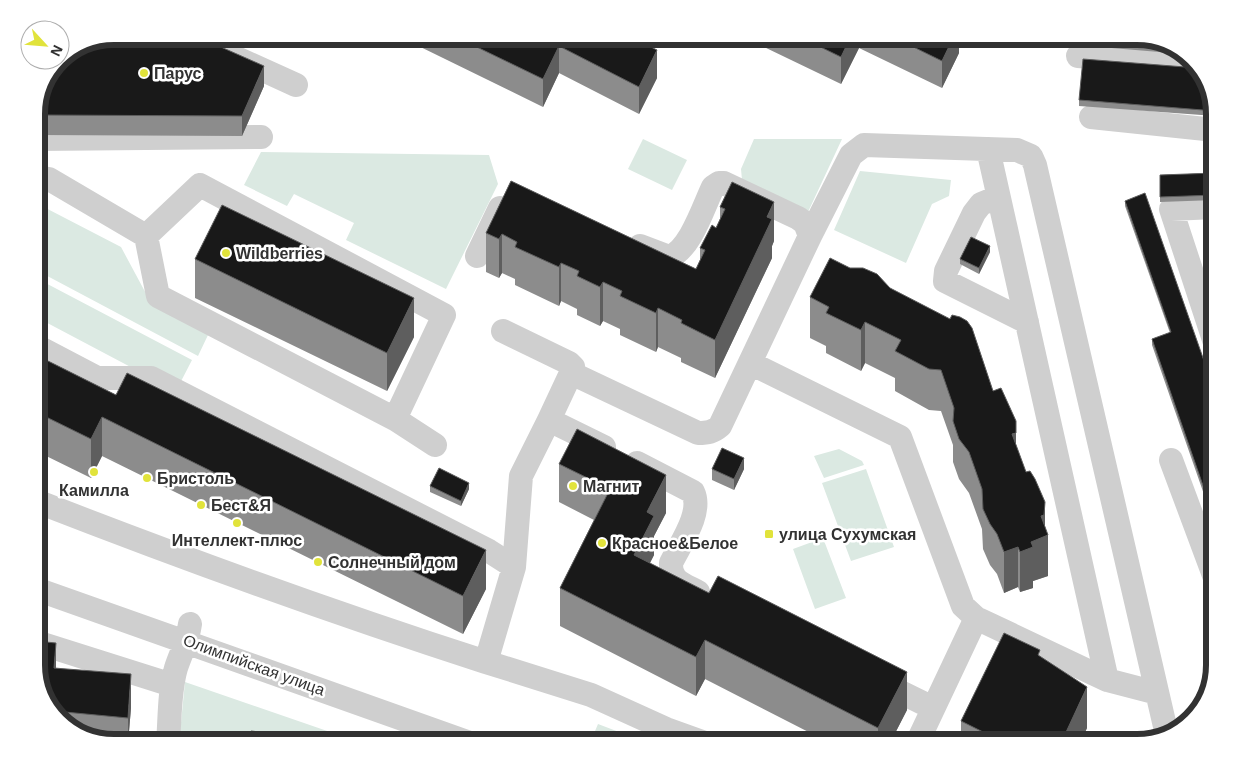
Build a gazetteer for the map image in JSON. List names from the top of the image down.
{
  "streets": {
    "street": ["Олимпийская улица"]
  },
  "places": {
    "other": [
      "Парус",
      "Wildberries",
      "Камилла",
      "Бристоль",
      "Магнит",
      "Бест&Я",
      "Интеллект-плюс",
      "Красное&Белое",
      "Солнечный дом"
    ],
    "transit": ["улица Сухумская"]
  },
  "north": "bottom right"
}
